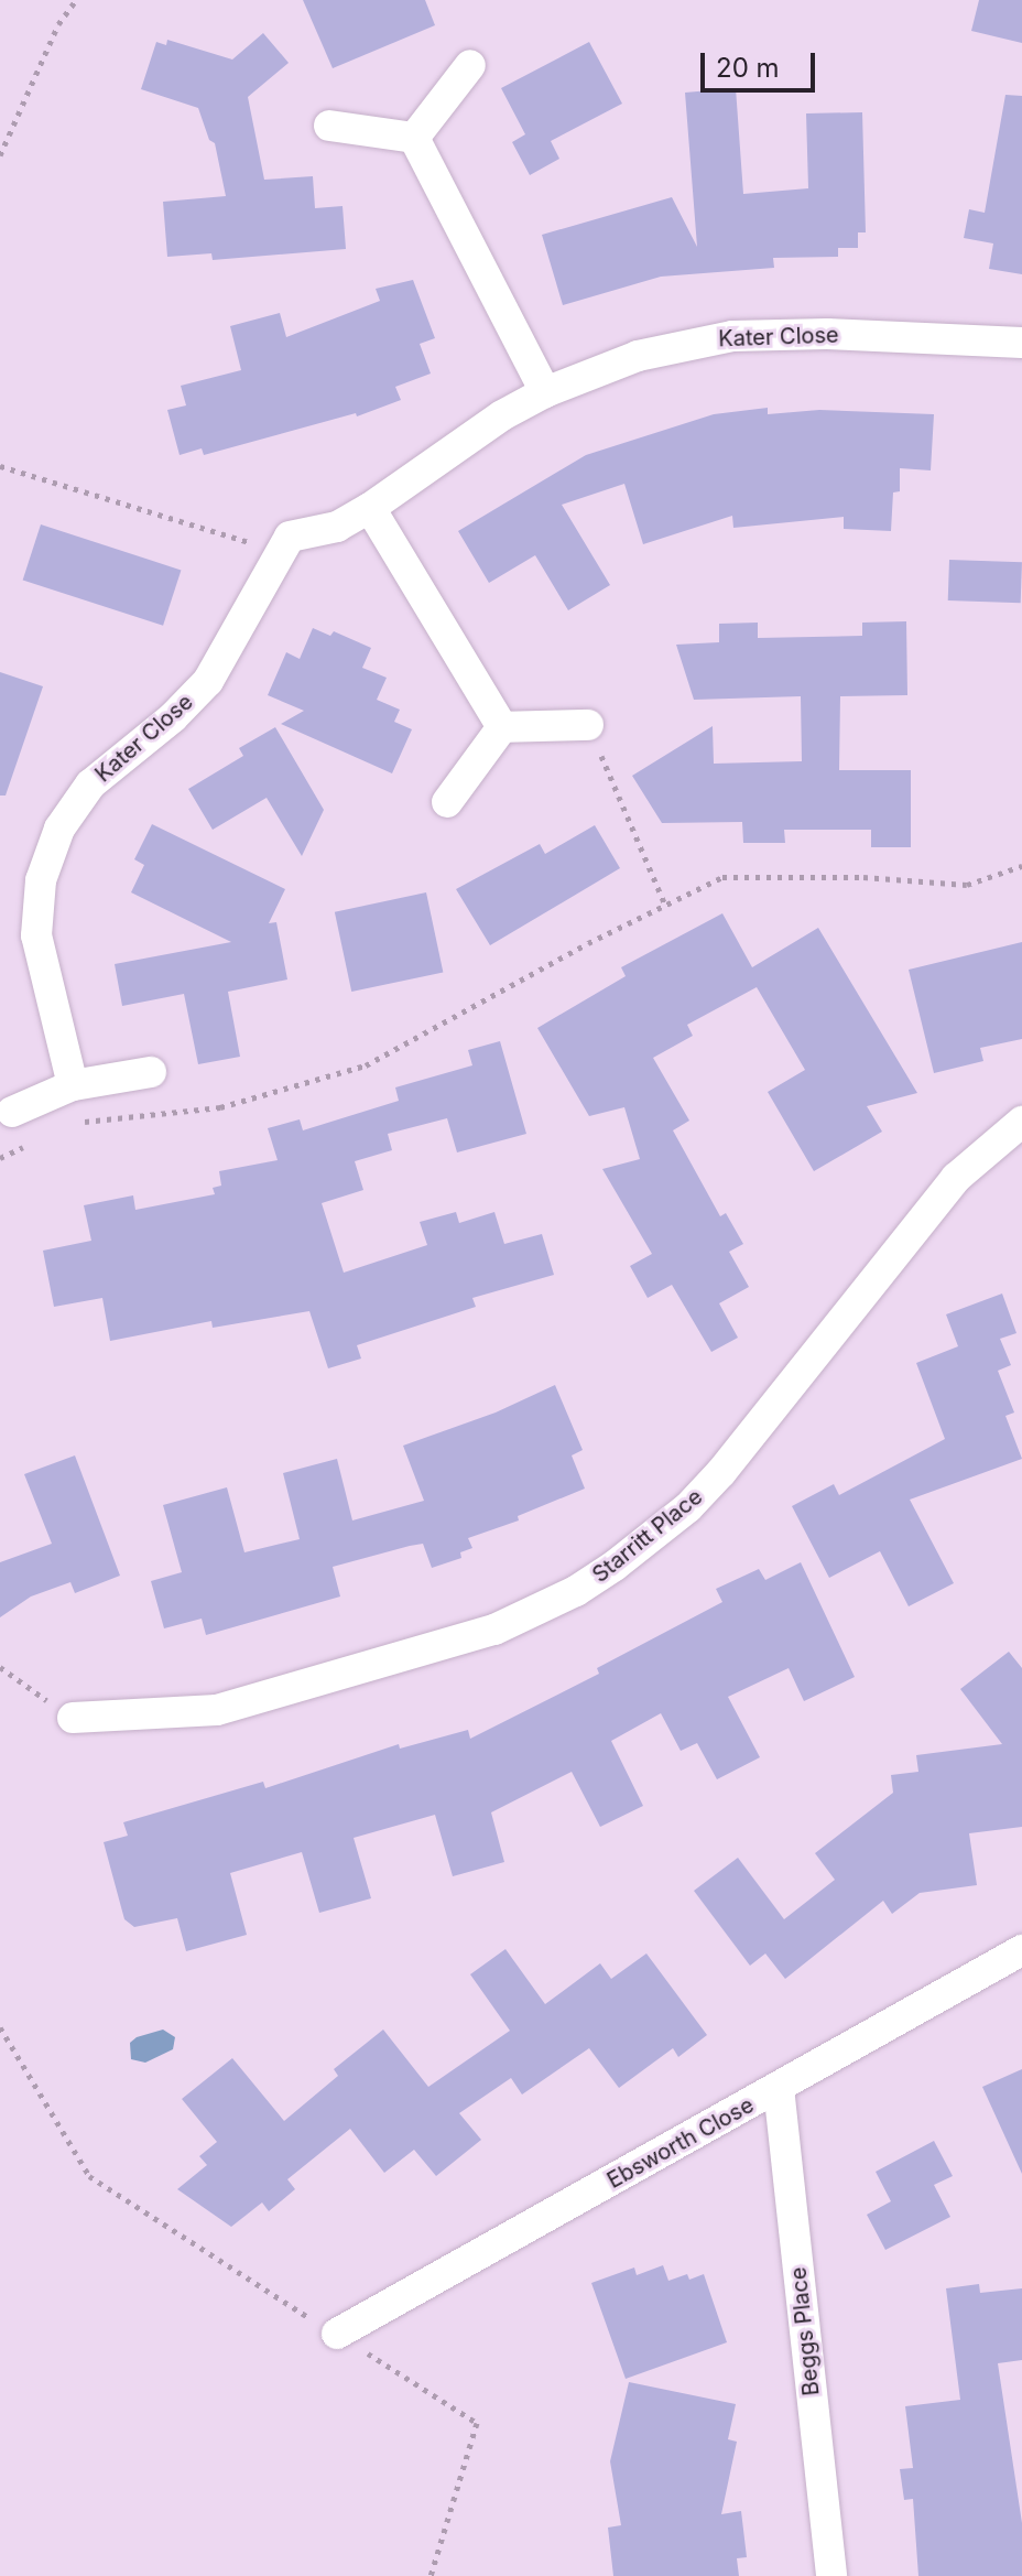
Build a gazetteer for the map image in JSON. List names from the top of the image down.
{
  "streets": {
    "street": [
      "Kater Close",
      "Starritt Place",
      "Ebsworth Close",
      "Beggs Place"
    ]
  },
  "crossings": [
    ["Ebsworth Close", "Beggs Place"]
  ],
  "scale_bar": "20 m"
}
